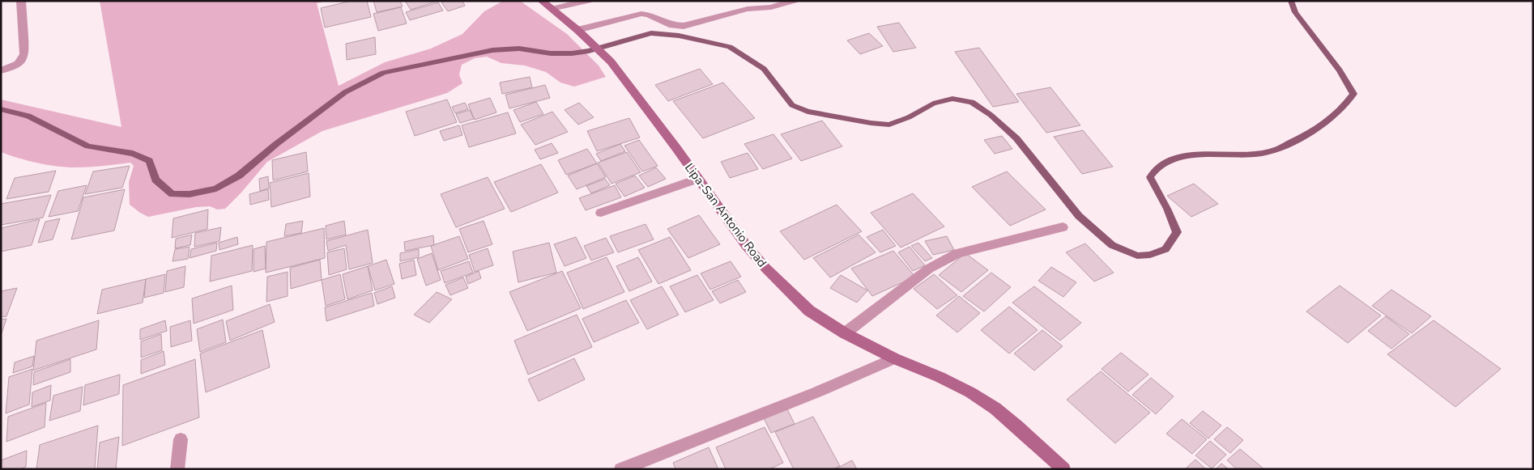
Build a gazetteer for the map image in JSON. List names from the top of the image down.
{
  "streets": {
    "main road": ["Lipa-San Antonio Road"]
  }
}
